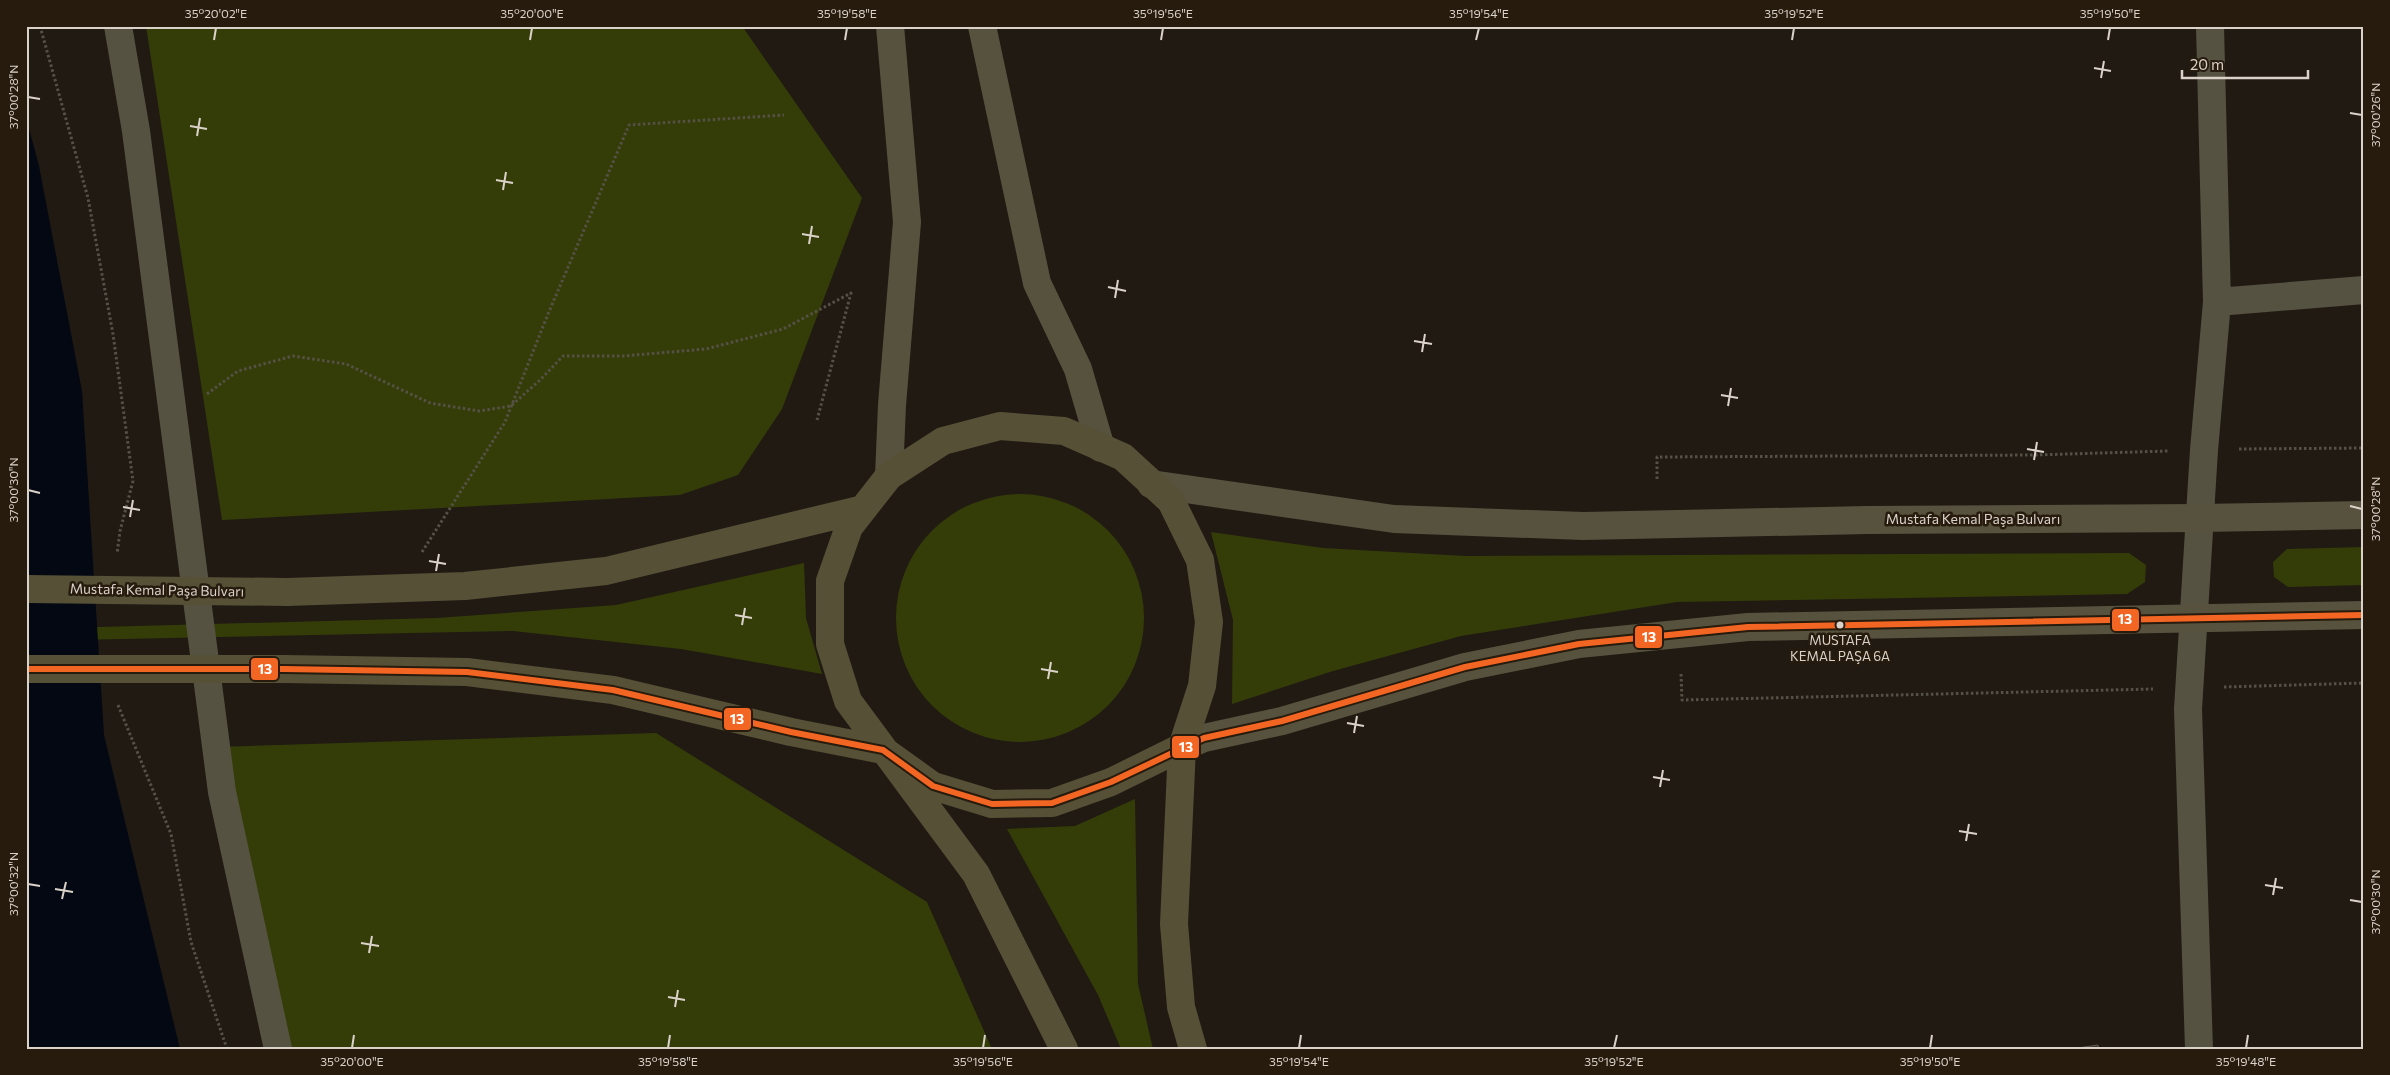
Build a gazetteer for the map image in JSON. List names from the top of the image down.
{
  "streets": {
    "main road": ["Mustafa Kemal Paşa Bulvarı"]
  },
  "places": ["MUSTAFA KEMAL PAŞA 6A"],
  "lines": ["transit line 13"],
  "scale_bar": "20 m",
  "coordinates": [
    "35°20'02\"E",
    "35°20'00\"E",
    "35°19'58\"E",
    "35°19'56\"E",
    "35°19'54\"E",
    "35°19'52\"E",
    "35°19'50\"E",
    "37°00'28\"N",
    "37°00'26\"N",
    "37°00'30\"N",
    "37°00'32\"N",
    "35°19'48\"E"
  ]
}
